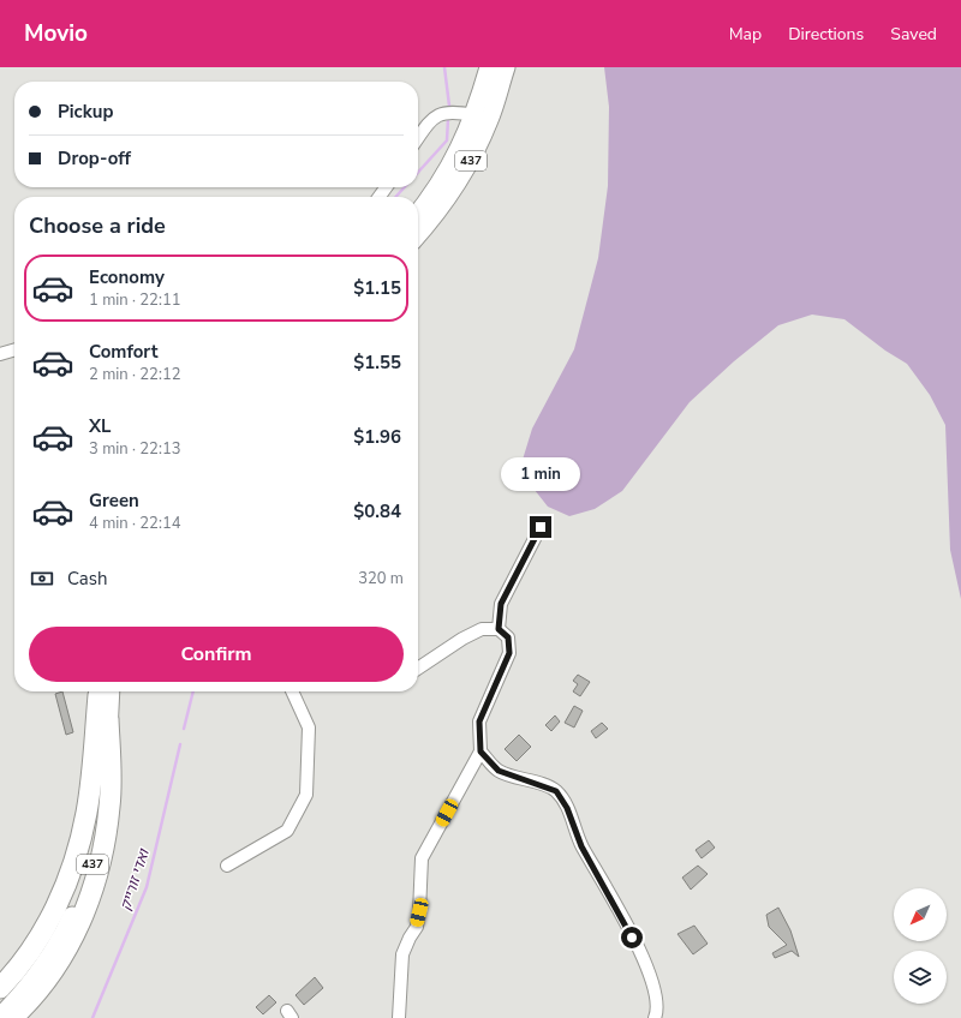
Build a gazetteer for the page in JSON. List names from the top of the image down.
{
  "streets": {
    "main road": ["437"]
  },
  "water": ["ואדי זורייק"],
  "north": "bottom left",
  "page": {
    "header": "Movio",
    "nav": ["Map", "Directions", "Saved"],
    "banner": ["Pickup", "Drop-off"],
    "heading": "Choose a ride",
    "list": [
      {
        "name": "Economy",
        "note": "1 min · 22:11",
        "value": "$1.15"
      },
      {
        "name": "Comfort",
        "note": "2 min · 22:12",
        "value": "$1.55"
      },
      {
        "name": "XL",
        "note": "3 min · 22:13",
        "value": "$1.96"
      },
      {
        "name": "Green",
        "note": "4 min · 22:14",
        "value": "$0.84"
      }
    ],
    "bubble": "1 min",
    "pay": ["Cash", "320 m"],
    "buttons": "Confirm"
  }
}
